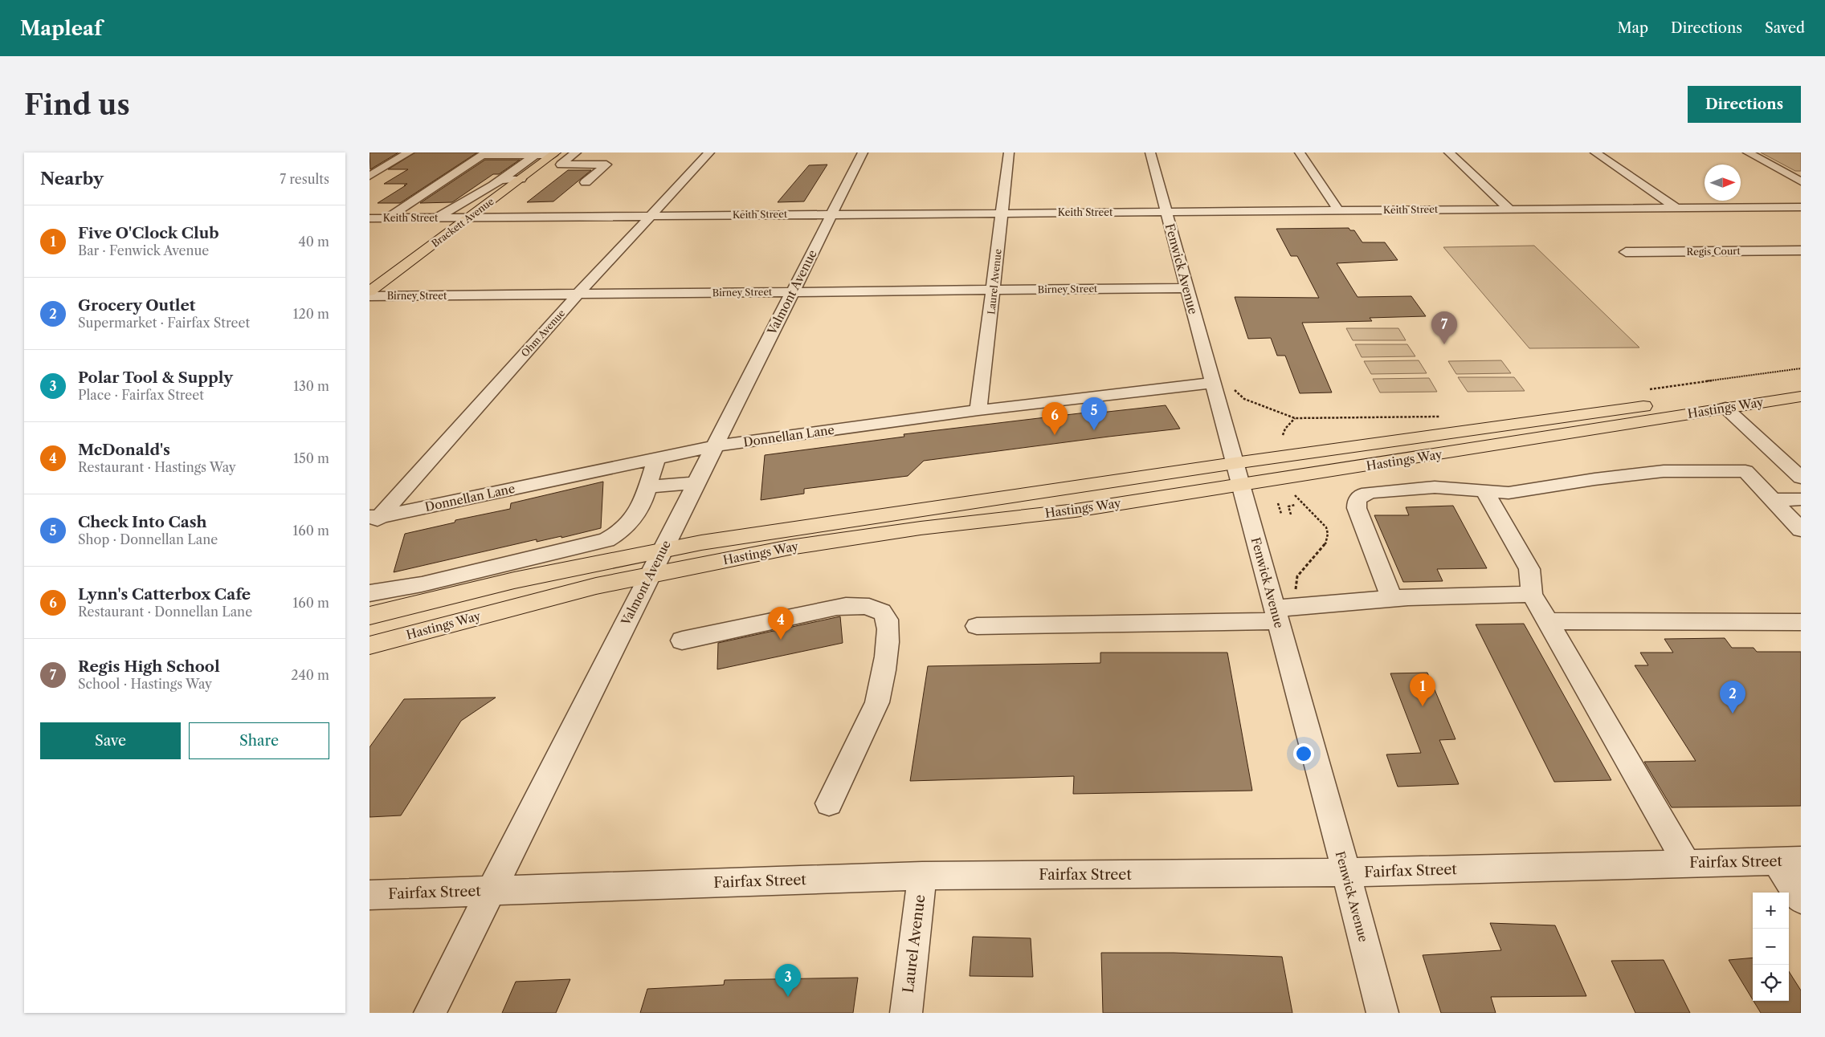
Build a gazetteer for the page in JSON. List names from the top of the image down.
{
  "streets": {
    "main road": ["Brackett Avenue", "Hastings Way"],
    "street": [
      "Keith Street",
      "Regis Court",
      "Fenwick Avenue",
      "Laurel Avenue",
      "Birney Street",
      "Valmont Avenue",
      "Ohm Avenue",
      "Donnellan Lane",
      "Fairfax Street"
    ]
  },
  "crossings": [
    ["Keith Street", "Brackett Avenue"],
    ["Keith Street", "Fenwick Avenue"],
    ["Keith Street", "Laurel Avenue"],
    ["Keith Street", "Valmont Avenue"],
    ["Keith Street", "Ohm Avenue"],
    ["Fenwick Avenue", "Birney Street"],
    ["Fenwick Avenue", "Hastings Way"],
    ["Fenwick Avenue", "Donnellan Lane"],
    ["Fenwick Avenue", "Fairfax Street"],
    ["Laurel Avenue", "Birney Street"],
    ["Laurel Avenue", "Donnellan Lane"],
    ["Laurel Avenue", "Fairfax Street"],
    ["Birney Street", "Valmont Avenue"],
    ["Birney Street", "Ohm Avenue"],
    ["Valmont Avenue", "Hastings Way"],
    ["Valmont Avenue", "Donnellan Lane"],
    ["Valmont Avenue", "Fairfax Street"],
    ["Ohm Avenue", "Donnellan Lane"]
  ],
  "north": "right",
  "page": {
    "header": "Mapleaf",
    "nav": ["Map", "Directions", "Saved"],
    "buttons": [
      "Directions",
      ["Save", "Share"]
    ],
    "title": "Find us",
    "heading": ["Nearby", "7 results"],
    "list": [
      {
        "mark": "1",
        "name": "Five O'Clock Club",
        "note": "Bar · Fenwick Avenue",
        "value": "40 m"
      },
      {
        "mark": "2",
        "name": "Grocery Outlet",
        "note": "Supermarket · Fairfax Street",
        "value": "120 m"
      },
      {
        "mark": "3",
        "name": "Polar Tool & Supply",
        "note": "Place · Fairfax Street",
        "value": "130 m"
      },
      {
        "mark": "4",
        "name": "McDonald's",
        "note": "Restaurant · Hastings Way",
        "value": "150 m"
      },
      {
        "mark": "5",
        "name": "Check Into Cash",
        "note": "Shop · Donnellan Lane",
        "value": "160 m"
      },
      {
        "mark": "6",
        "name": "Lynn's Catterbox Cafe",
        "note": "Restaurant · Donnellan Lane",
        "value": "160 m"
      },
      {
        "mark": "7",
        "name": "Regis High School",
        "note": "School · Hastings Way",
        "value": "240 m"
      }
    ],
    "pins": [
      "7",
      "5",
      "6",
      "4",
      "1",
      "2",
      "3"
    ],
    "map_buttons": ["+", "−"]
  }
}
